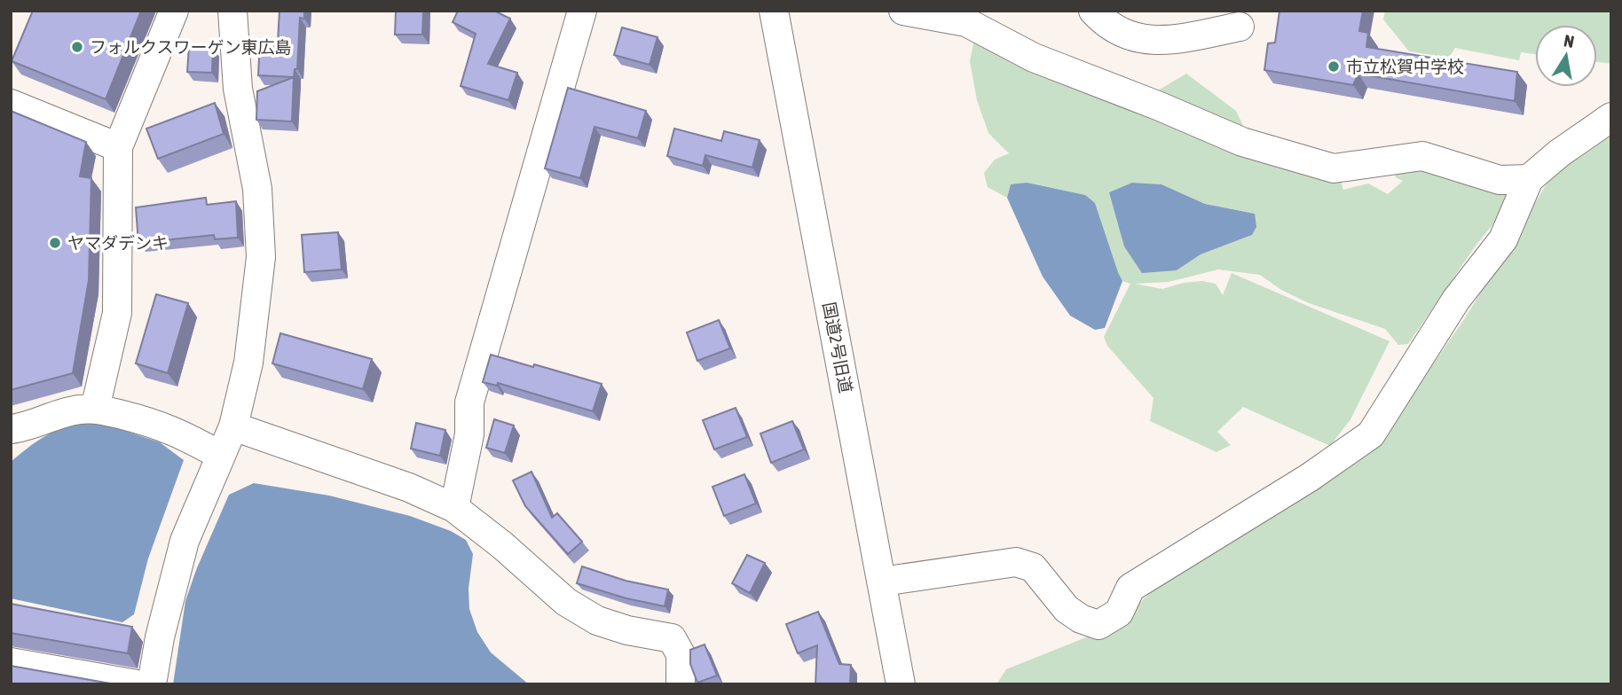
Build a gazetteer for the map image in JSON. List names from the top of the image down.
{
  "streets": {
    "street": ["国道2号旧道"]
  },
  "places": ["フォルクスワーゲン東広島", "市立松賀中学校", "ヤマダデンキ"],
  "north": "top"
}
